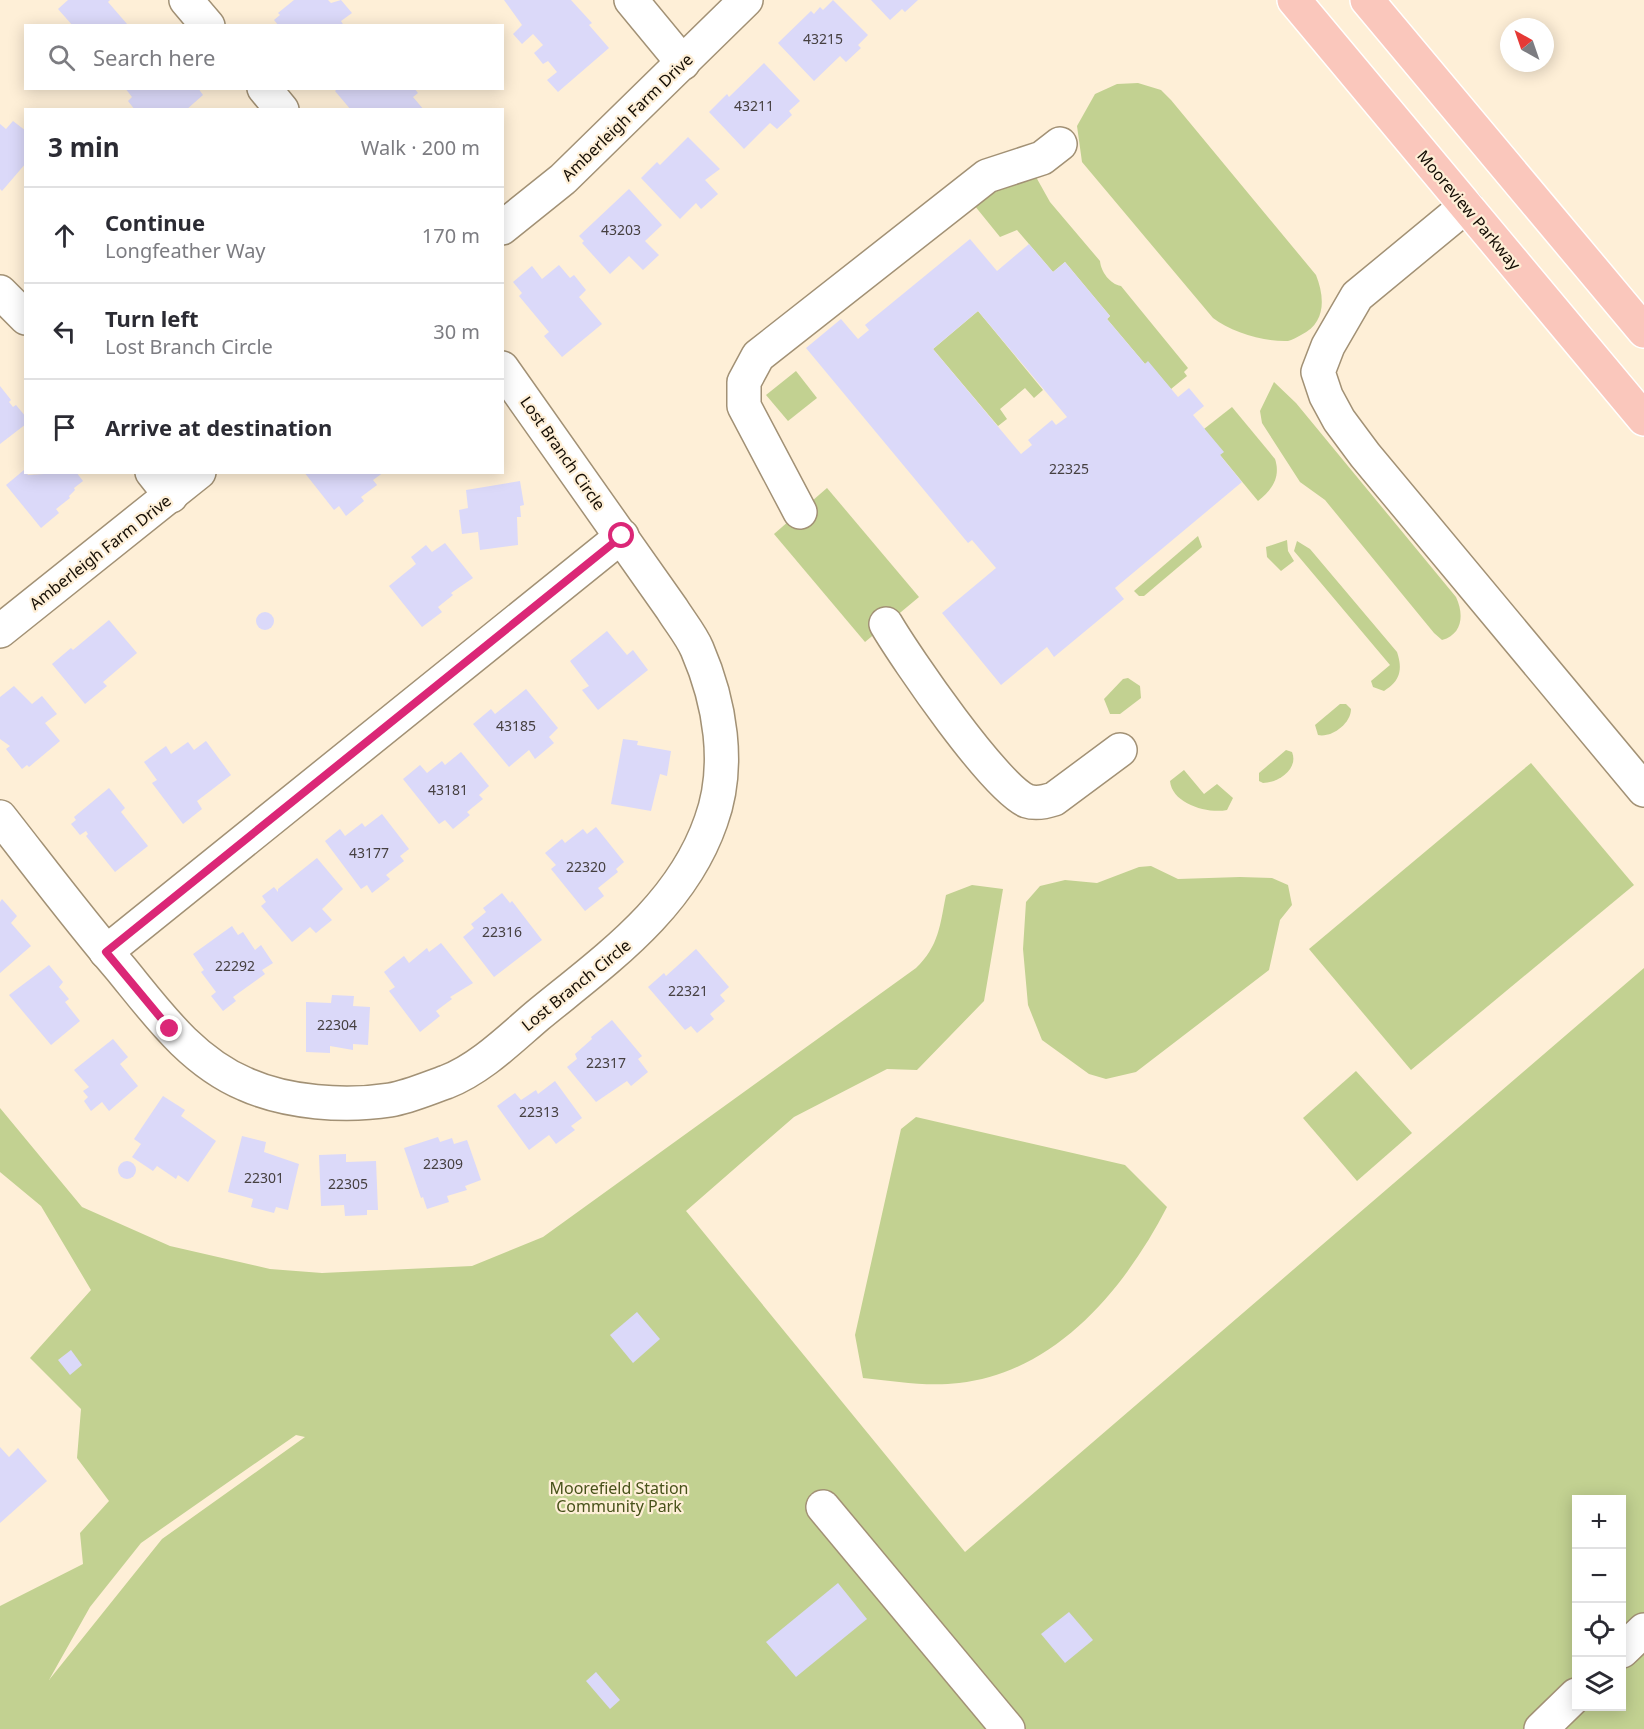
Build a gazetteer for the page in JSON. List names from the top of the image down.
{
  "streets": {
    "main road": ["Mooreview Parkway"],
    "street": ["Amberleigh Farm Drive", "Lost Branch Circle"]
  },
  "parks": ["Moorefield Station Community Park"],
  "house_numbers": [
    "43215",
    "43211",
    "43203",
    "22325",
    "43185",
    "43181",
    "43177",
    "22320",
    "22316",
    "22292",
    "22321",
    "22304",
    "22317",
    "22313",
    "22309",
    "22301",
    "22305"
  ],
  "north": "top left",
  "page": {
    "search": "Search here",
    "heading": ["3 min", "Walk · 200 m"],
    "list": [
      ["Continue", "Longfeather Way", "170 m"],
      ["Turn left", "Lost Branch Circle", "30 m"],
      "Arrive at destination"
    ],
    "map_buttons": ["+", "−"]
  }
}
